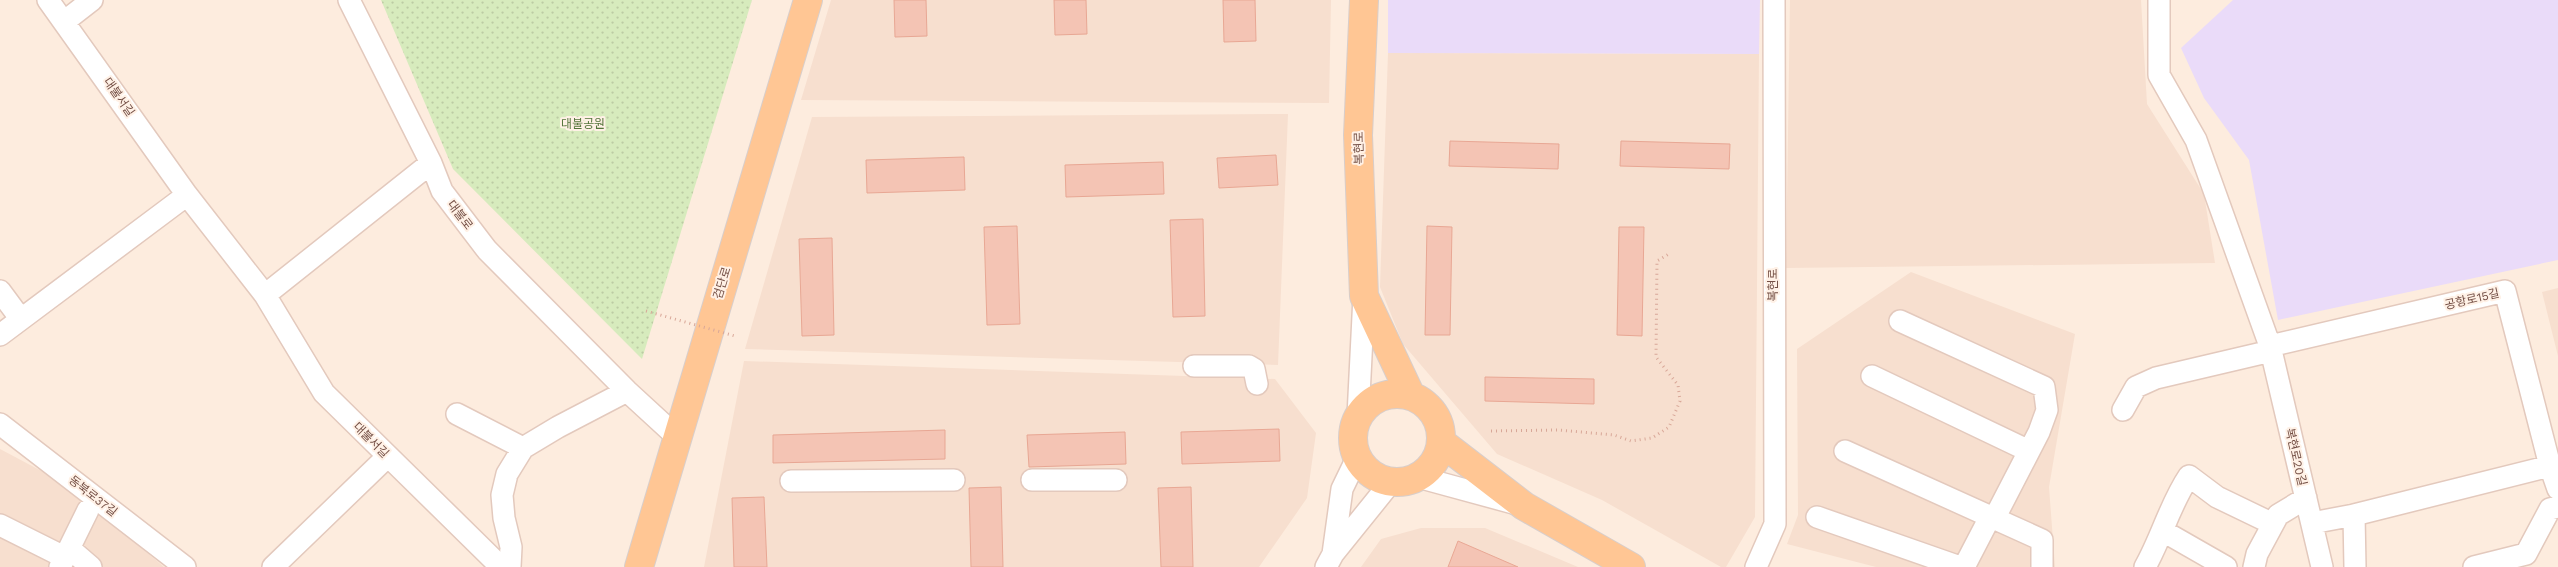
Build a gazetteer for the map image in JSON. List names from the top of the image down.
{
  "streets": {
    "main road": ["복현로", "검단로"],
    "street": [
      "대불서길",
      "대불로",
      "공항로15길",
      "복현로20길",
      "동북로37길"
    ]
  },
  "crossings": [
    ["대불로", "검단로"],
    ["공항로15길", "복현로20길"]
  ],
  "parks": ["대불공원"]
}
